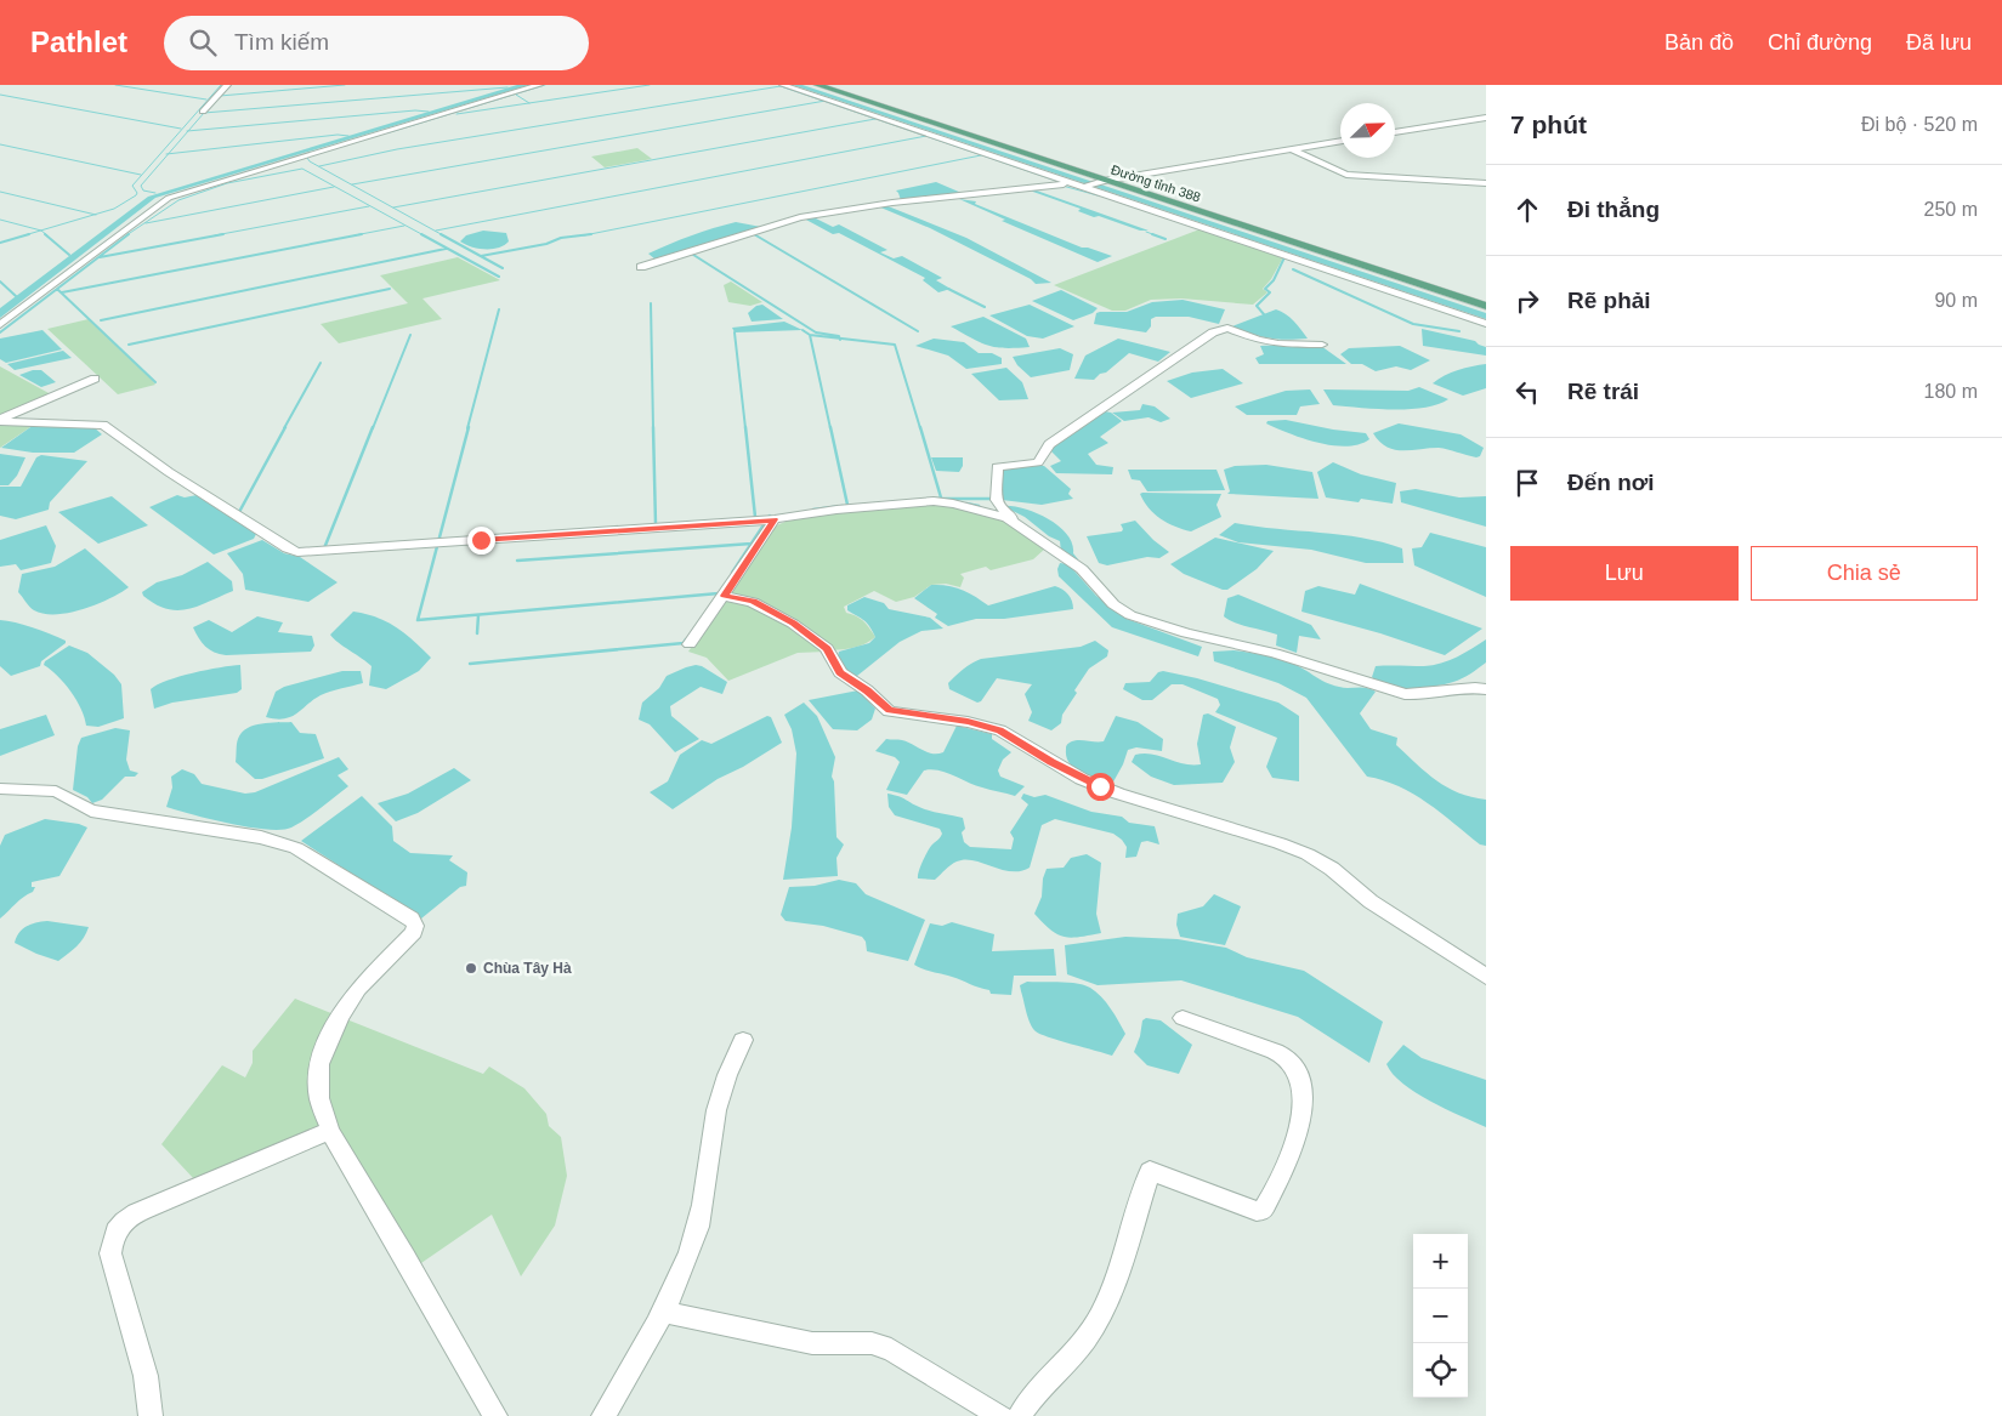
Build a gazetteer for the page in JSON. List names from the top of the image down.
{
  "streets": {
    "main road": ["Đường tỉnh 388"]
  },
  "places": ["Chùa Tây Hà"],
  "north": "top right",
  "page": {
    "header": "Pathlet",
    "search": "Tìm kiếm",
    "nav": ["Bản đồ", "Chỉ đường", "Đã lưu"],
    "heading": ["7 phút", "Đi bộ · 520 m"],
    "list": [
      ["Đi thẳng", "250 m"],
      ["Rẽ phải", "90 m"],
      ["Rẽ trái", "180 m"],
      "Đến nơi"
    ],
    "buttons": ["Lưu", "Chia sẻ"],
    "map_buttons": ["+", "−"]
  }
}
